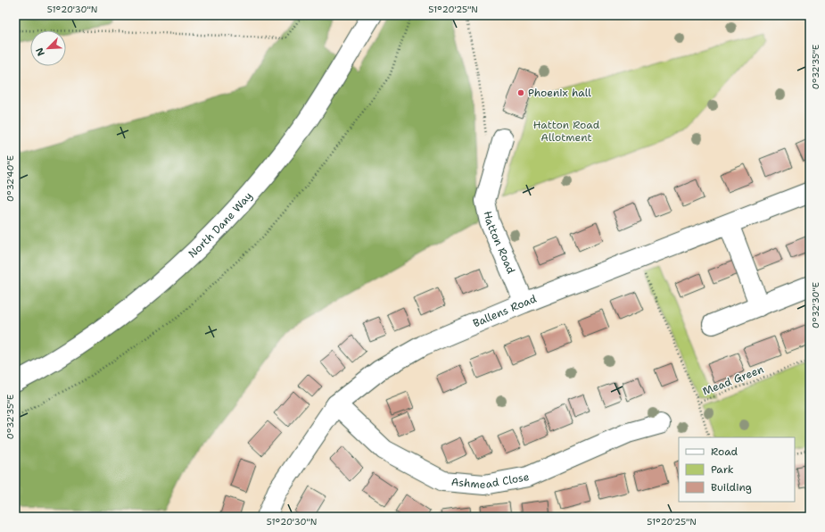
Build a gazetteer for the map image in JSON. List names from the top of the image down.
{
  "streets": {
    "street": [
      "North Dane Way",
      "Hatton Road",
      "Ballens Road",
      "Ashmead Close"
    ],
    "path": ["Mead Green"]
  },
  "crossings": [
    ["Hatton Road", "Ballens Road"],
    ["Ballens Road", "Ashmead Close"]
  ],
  "parks": ["Hatton Road Allotment"],
  "places": ["Phoenix hall"],
  "legend": ["Road", "Park", "Building"],
  "north": "bottom left",
  "coordinates": [
    "51°20'30\"N",
    "51°20'25\"N",
    "0°32'35\"E",
    "0°32'40\"E",
    "0°32'30\"E"
  ]
}
